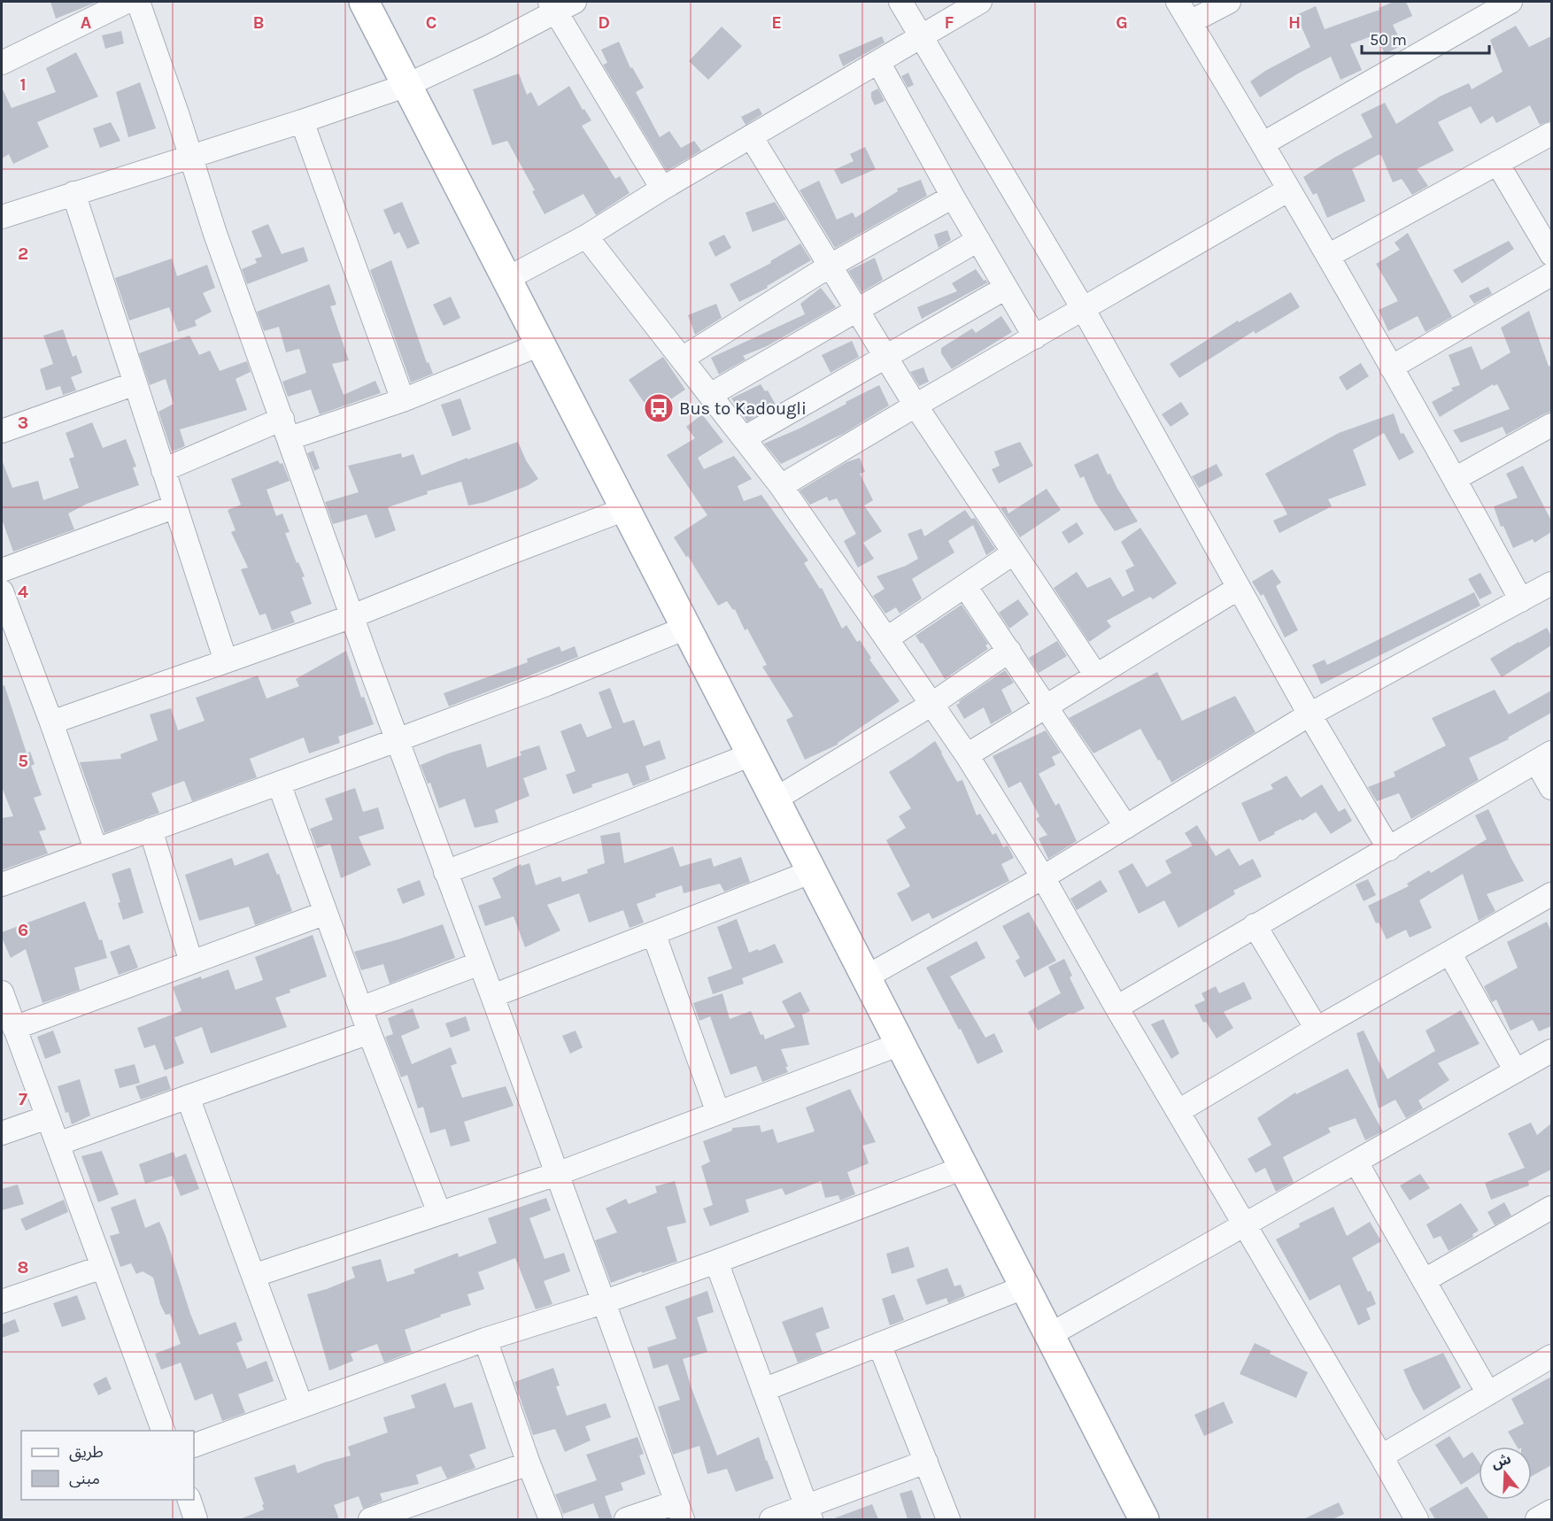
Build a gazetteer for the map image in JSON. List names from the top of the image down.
{
  "places": {
    "bus stop": ["Bus to Kadougli"]
  },
  "legend": ["طريق", "مبنى"],
  "scale_bar": "50 m",
  "north": "top",
  "grid": {
    "columns": [
      "A",
      "B",
      "C",
      "D",
      "E",
      "F",
      "G",
      "H"
    ],
    "rows": [
      "1",
      "2",
      "3",
      "4",
      "5",
      "6",
      "7",
      "8"
    ]
  }
}
